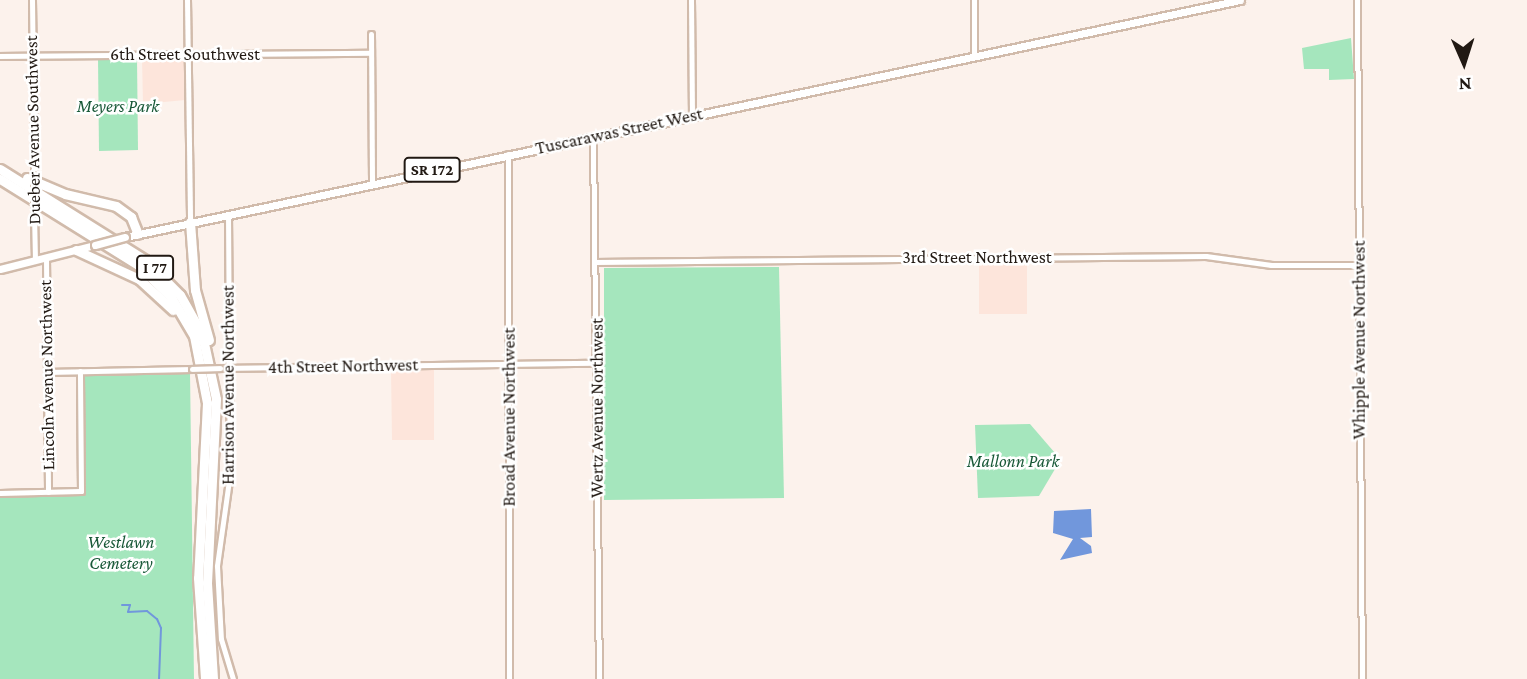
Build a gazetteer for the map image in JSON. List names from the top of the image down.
{
  "streets": {
    "highway": ["I 77"],
    "main road": ["Tuscarawas Street West", "SR 172"],
    "street": [
      "6th Street Southwest",
      "Dueber Avenue Southwest",
      "3rd Street Northwest",
      "Whipple Avenue Northwest",
      "4th Street Northwest",
      "Lincoln Avenue Northwest",
      "Harrison Avenue Northwest",
      "Wertz Avenue Northwest",
      "Broad Avenue Northwest"
    ]
  },
  "crossings": [
    ["6th Street Southwest", "Dueber Avenue Southwest"],
    ["Dueber Avenue Southwest", "Tuscarawas Street West"],
    ["Tuscarawas Street West", "Lincoln Avenue Northwest"],
    ["Tuscarawas Street West", "Harrison Avenue Northwest"],
    ["Tuscarawas Street West", "Wertz Avenue Northwest"],
    ["Tuscarawas Street West", "Broad Avenue Northwest"],
    ["3rd Street Northwest", "Whipple Avenue Northwest"],
    ["3rd Street Northwest", "Wertz Avenue Northwest"],
    ["4th Street Northwest", "Lincoln Avenue Northwest"],
    ["4th Street Northwest", "Harrison Avenue Northwest"],
    ["4th Street Northwest", "Wertz Avenue Northwest"],
    ["4th Street Northwest", "Broad Avenue Northwest"]
  ],
  "parks": ["Meyers Park", "Mallonn Park", "Westlawn Cemetery"],
  "north": "bottom"
}
